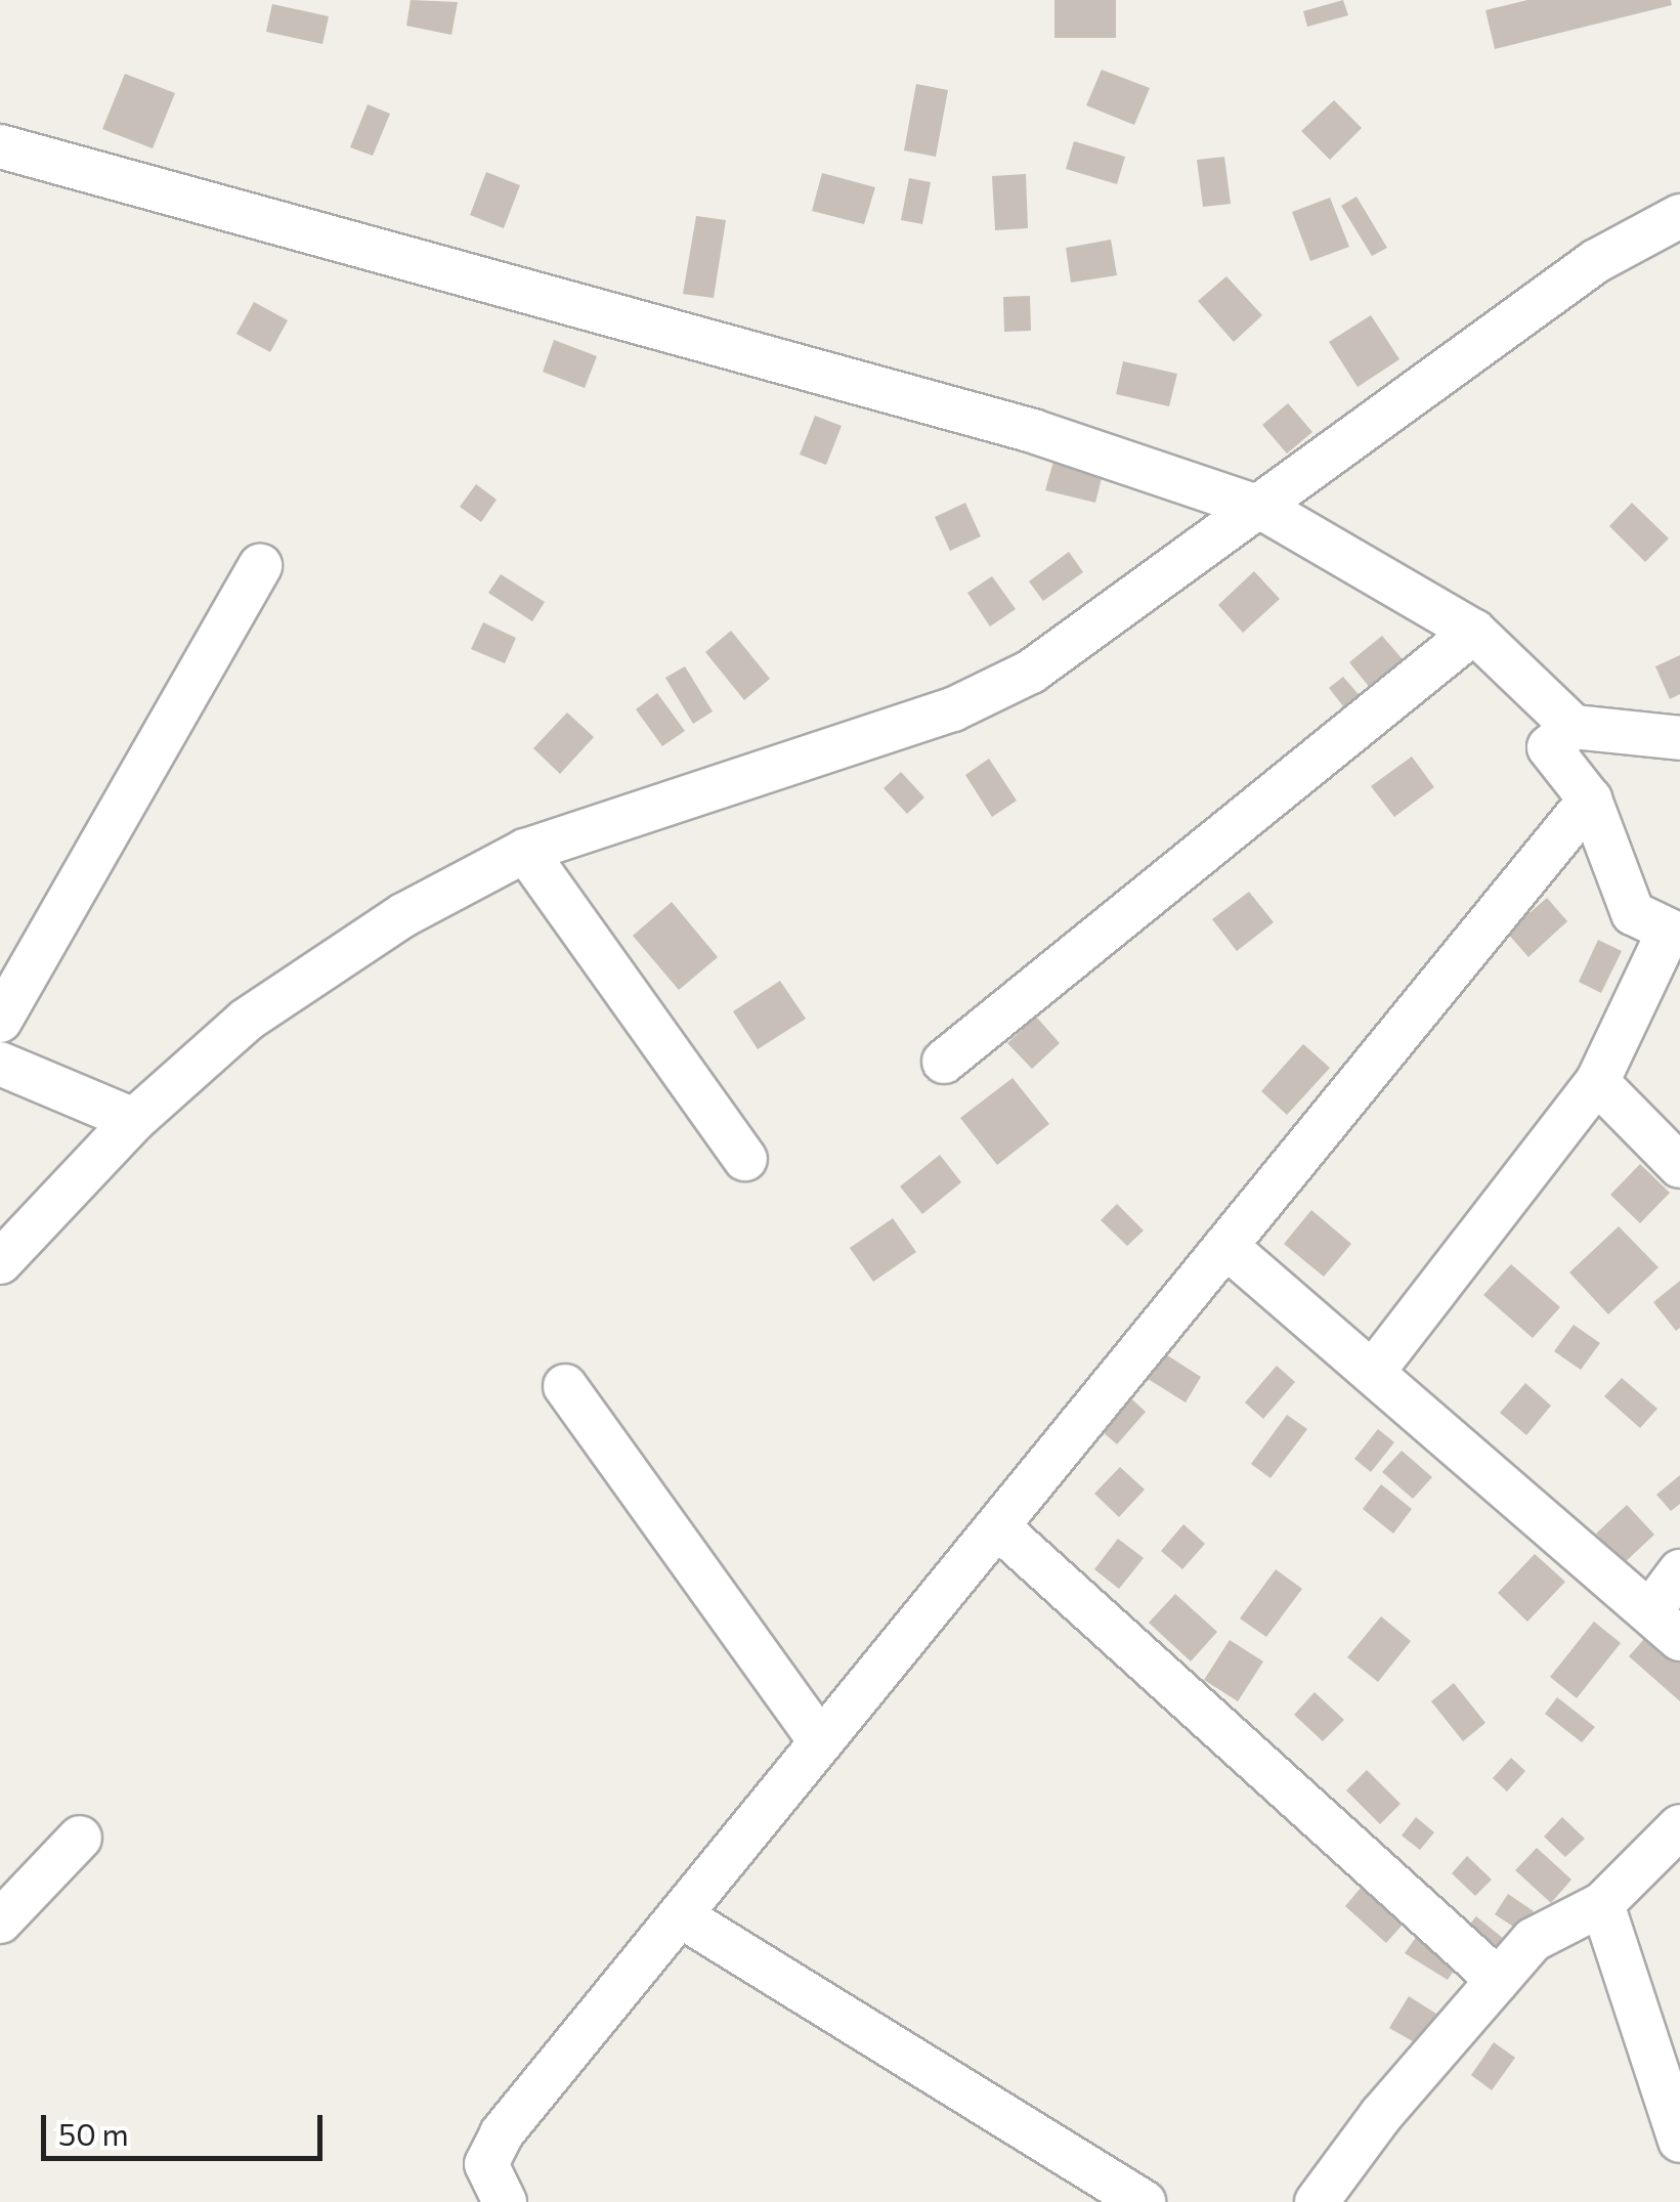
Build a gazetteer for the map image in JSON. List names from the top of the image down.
{
  "scale_bar": "50 m"
}
